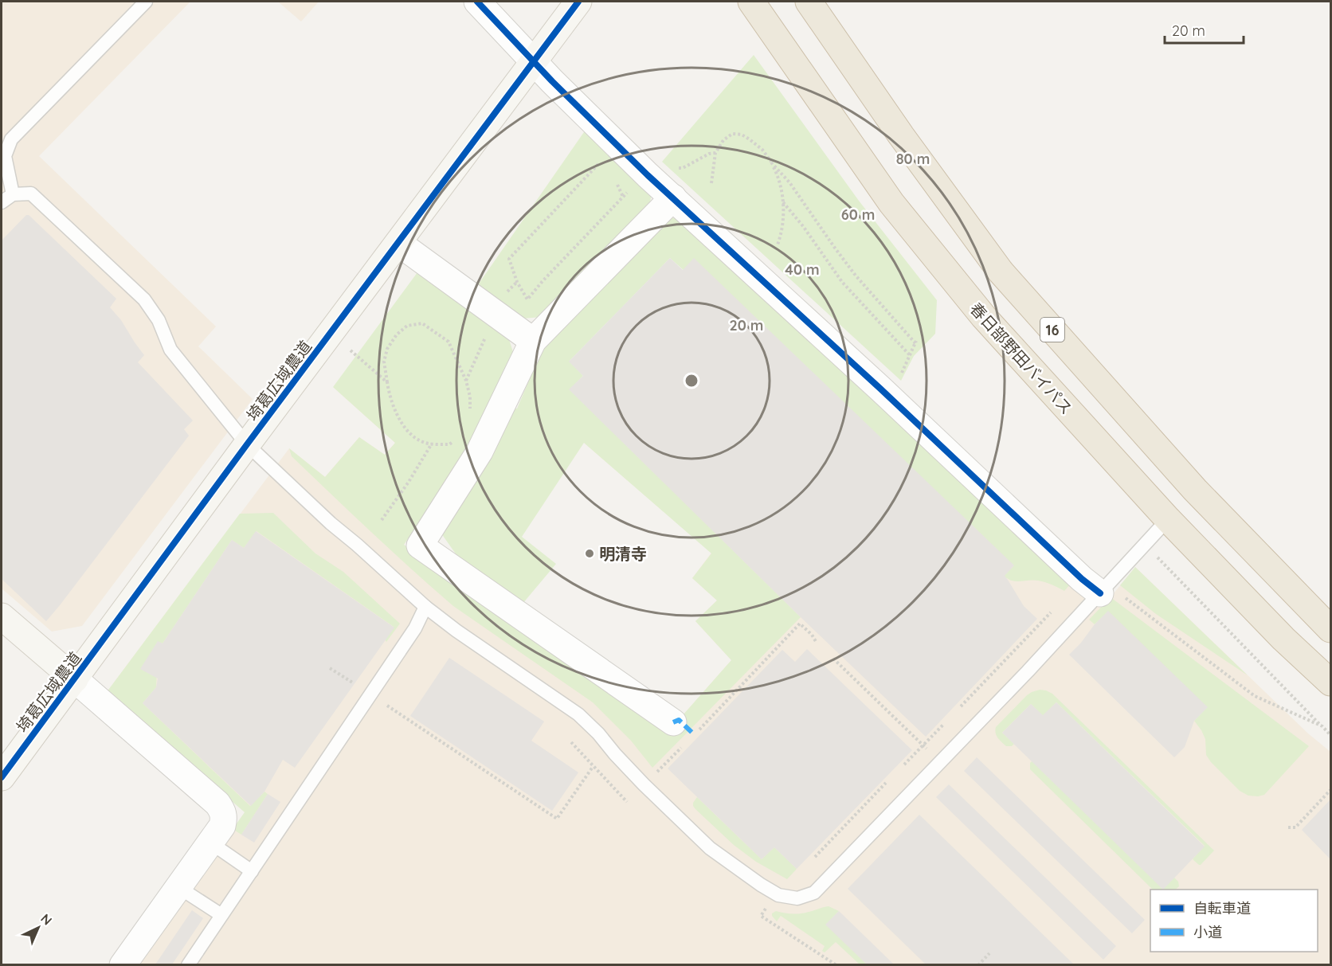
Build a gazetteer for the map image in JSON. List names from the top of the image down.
{
  "streets": {
    "highway": ["16", "春日部野田バイパス"],
    "street": ["埼葛広域農道"]
  },
  "places": ["明清寺"],
  "legend": ["自転車道", "小道"],
  "scale_bar": "20 m",
  "north": "top right",
  "rings": [
    "80 m",
    "60 m",
    "40 m",
    "20 m"
  ]
}
